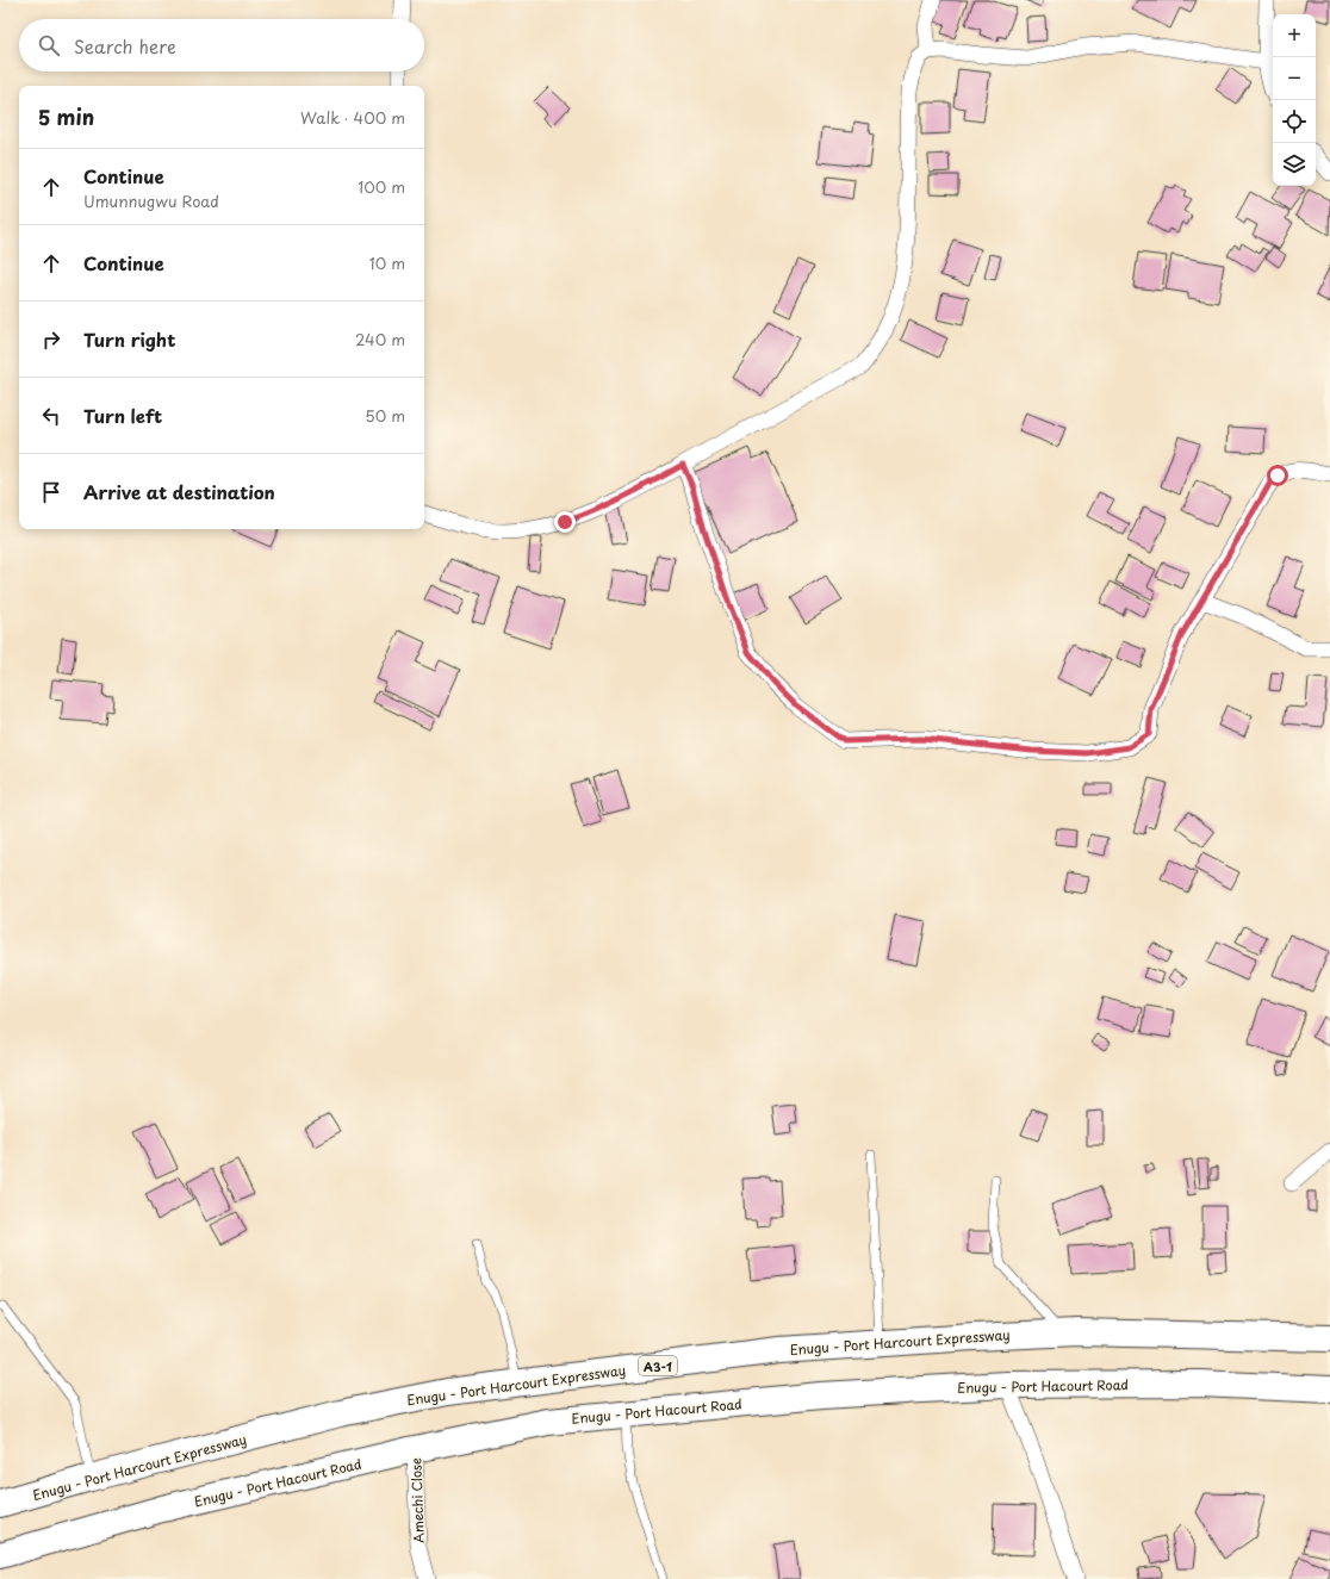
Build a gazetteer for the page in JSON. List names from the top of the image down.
{
  "streets": {
    "highway": ["Enugu - Port Harcourt Expressway", "A3-1", "Enugu - Port Hacourt Road"],
    "street": ["Amechi Close"]
  },
  "crossings": [
    ["Enugu - Port Hacourt Road", "Amechi Close"]
  ],
  "page": {
    "map_buttons": ["+", "−"],
    "search": "Search here",
    "heading": ["5 min", "Walk · 400 m"],
    "list": [
      ["Continue", "Umunnugwu Road", "100 m"],
      ["Continue", "10 m"],
      ["Turn right", "240 m"],
      ["Turn left", "50 m"],
      "Arrive at destination"
    ]
  }
}
